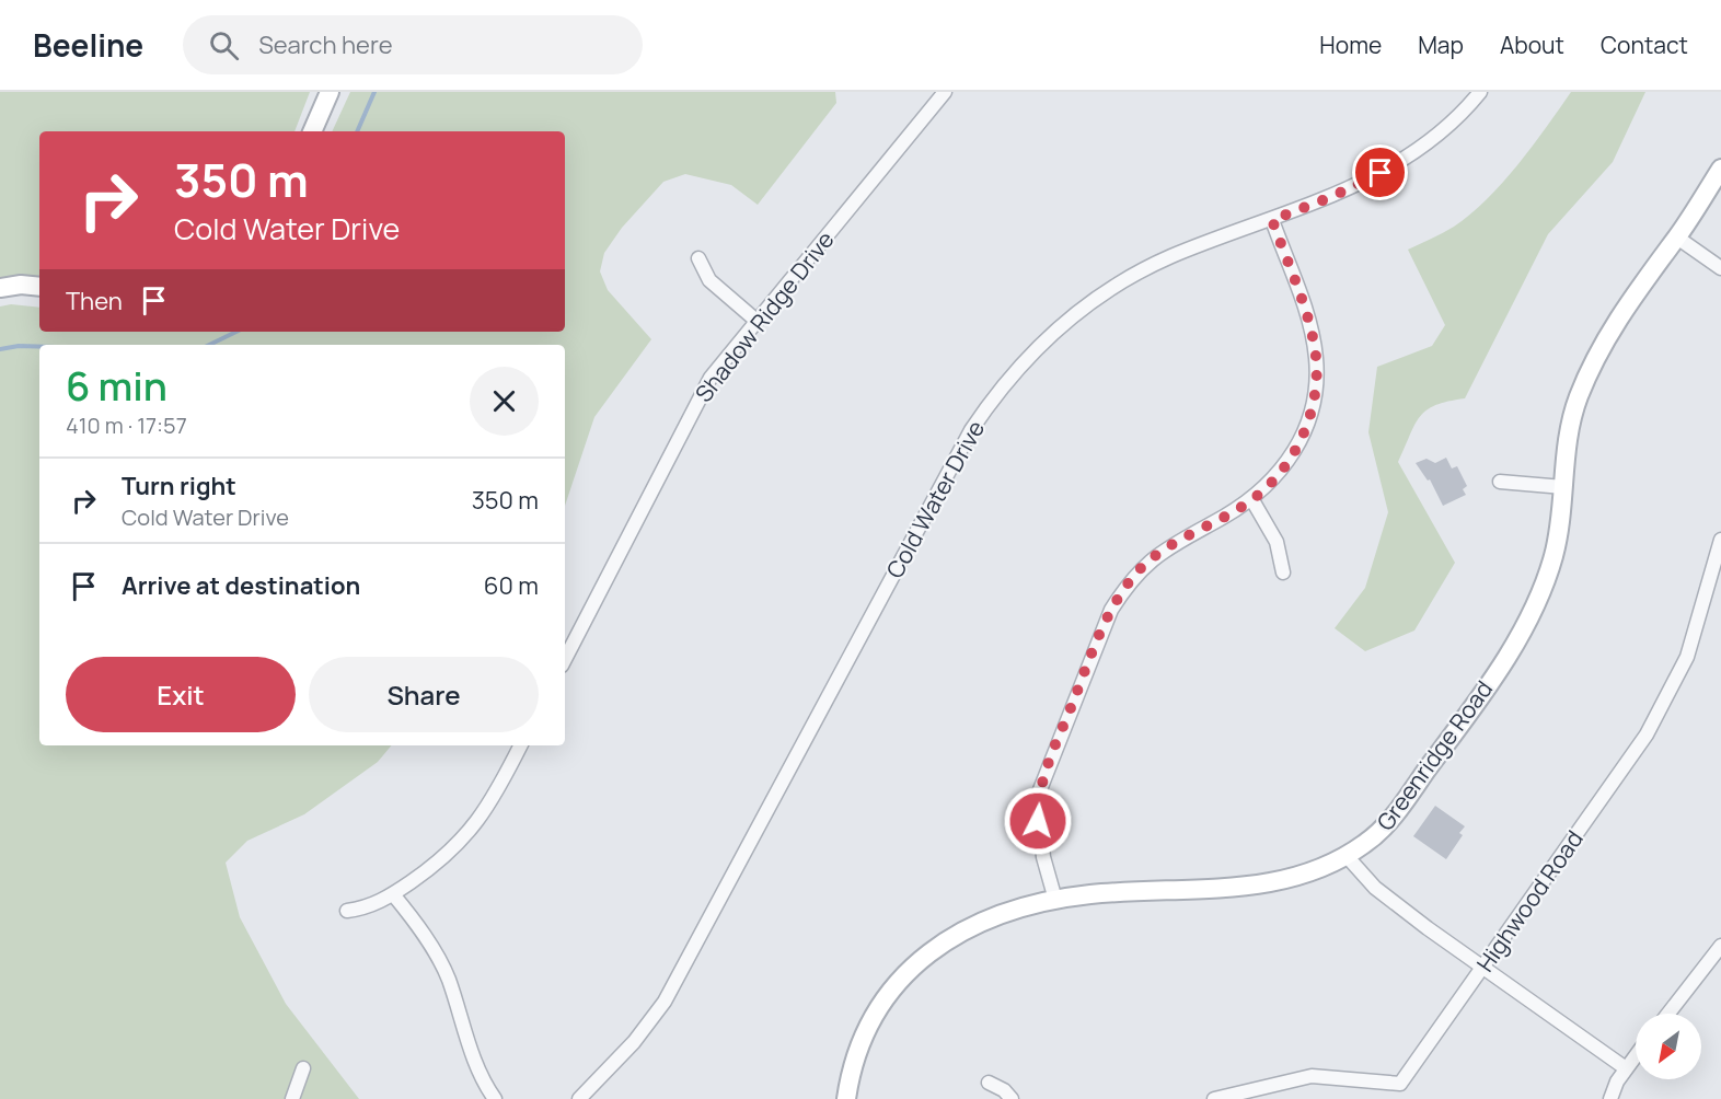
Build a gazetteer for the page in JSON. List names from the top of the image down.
{
  "streets": {
    "street": [
      "Shadow Ridge Drive",
      "Cold Water Drive",
      "Greenridge Road",
      "Highwood Road"
    ]
  },
  "north": "bottom left",
  "page": {
    "header": "Beeline",
    "search": "Search here",
    "nav": [
      "Home",
      "Map",
      "About",
      "Contact"
    ],
    "turn": ["350 m", "Cold Water Drive"],
    "then": "Then",
    "heading": ["6 min", "410 m · 17:57"],
    "list": [
      {
        "name": "Turn right",
        "note": "Cold Water Drive",
        "value": "350 m"
      },
      {
        "name": "Arrive at destination",
        "value": "60 m"
      }
    ],
    "buttons": ["Exit", "Share"]
  }
}
